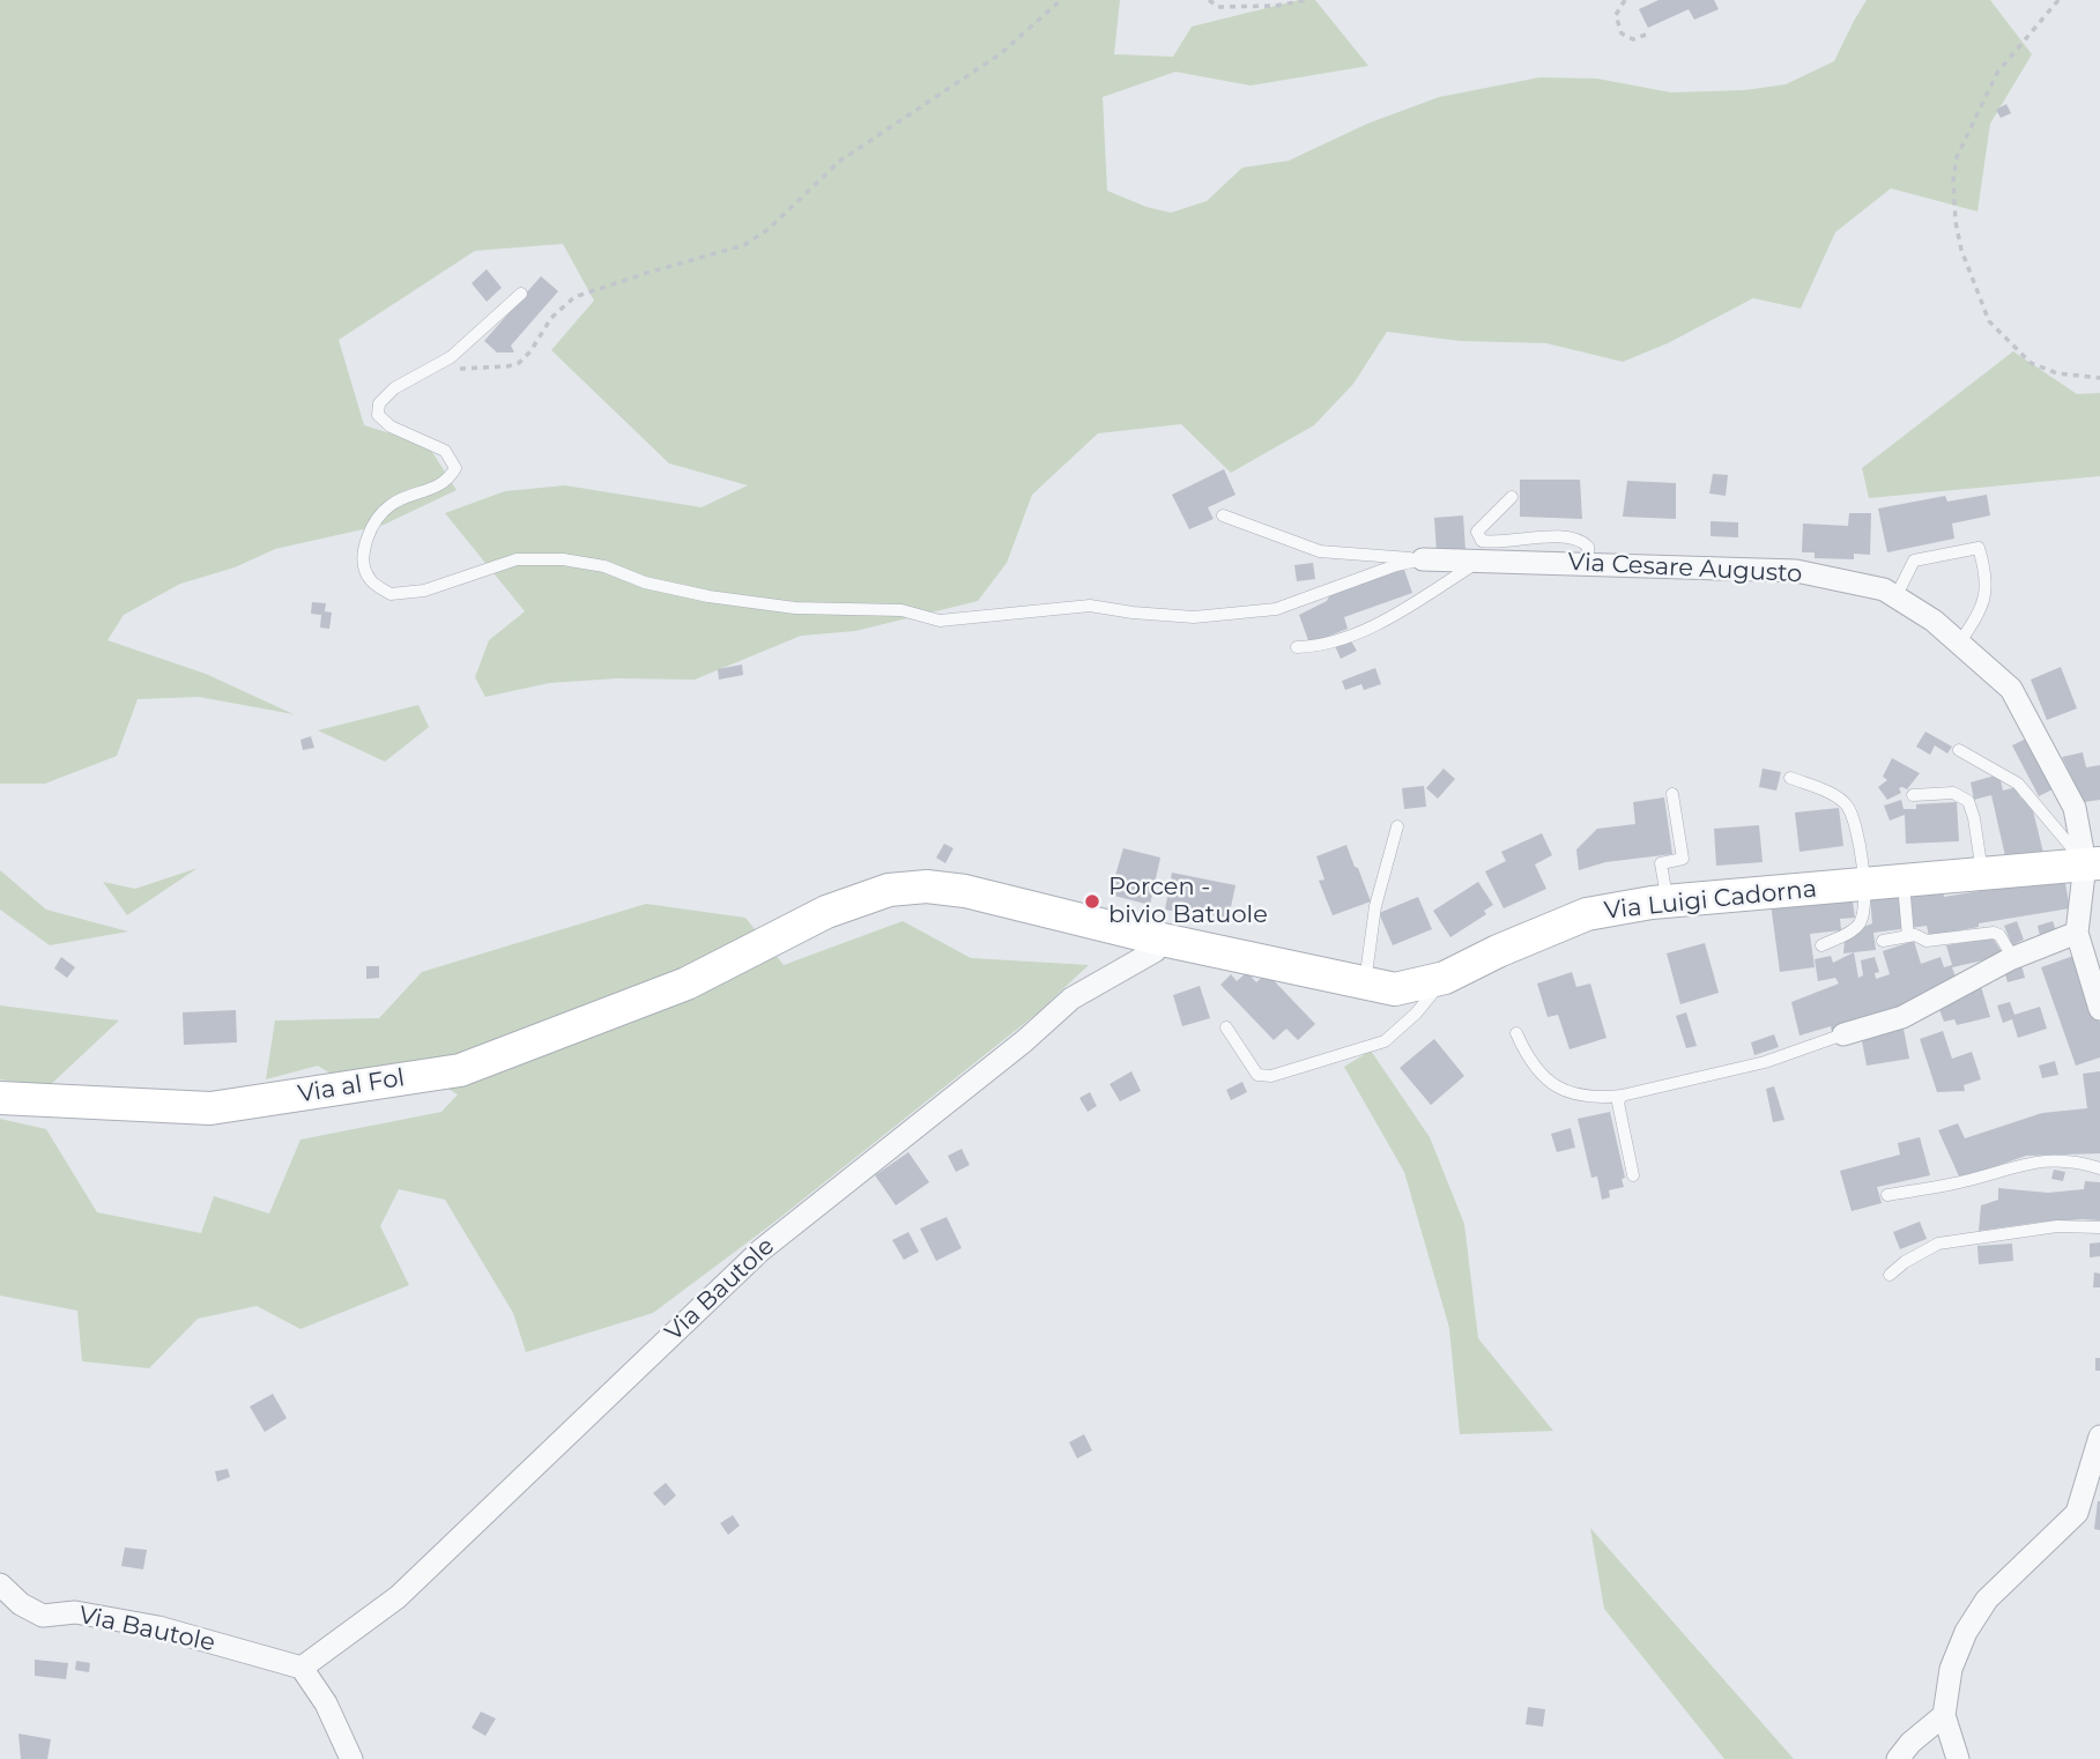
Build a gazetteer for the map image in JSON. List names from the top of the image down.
{
  "streets": {
    "street": [
      "Via Cesare Augusto",
      "Via Luigi Cadorna",
      "Via al Fol",
      "Via Bautole"
    ]
  },
  "crossings": [
    ["Via Cesare Augusto", "Via Luigi Cadorna"],
    ["Via Luigi Cadorna", "Via al Fol"],
    ["Via Luigi Cadorna", "Via Bautole"]
  ],
  "places": ["Porcen - bivio Batuole"]
}
